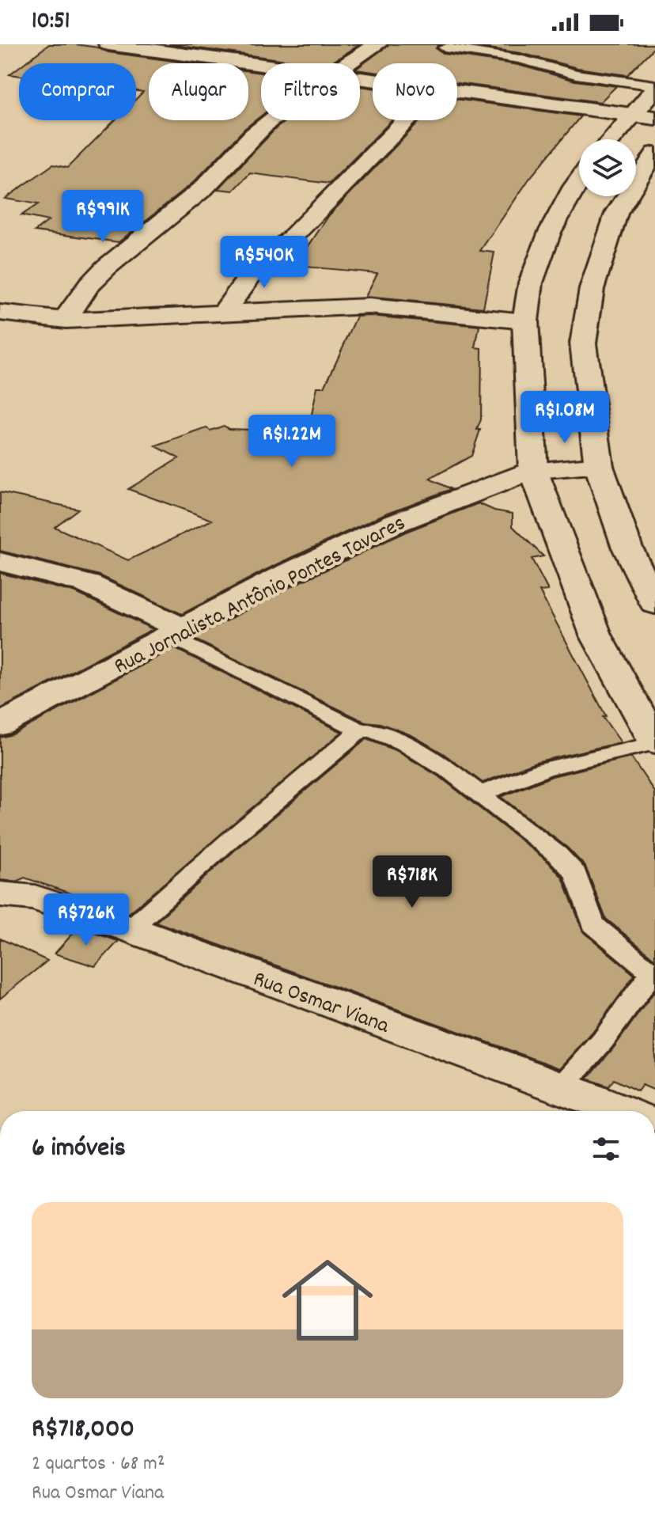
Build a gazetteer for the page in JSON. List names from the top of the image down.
{
  "streets": {
    "street": ["Rua Jornalista Antônio Pontes Tavares", "Rua Osmar Viana"]
  },
  "page": {
    "status": "10:51",
    "chip": [
      "Comprar",
      "Alugar",
      "Filtros",
      "Novo"
    ],
    "price": [
      "R$991K",
      "R$540K",
      "R$1.08M",
      "R$1.22M",
      "R$718K",
      "R$726K"
    ],
    "heading": "6 imóveis",
    "list": [
      {
        "name": "R$718,000",
        "note": "2 quartos · 68 m² · Rua Osmar Viana"
      }
    ]
  }
}
